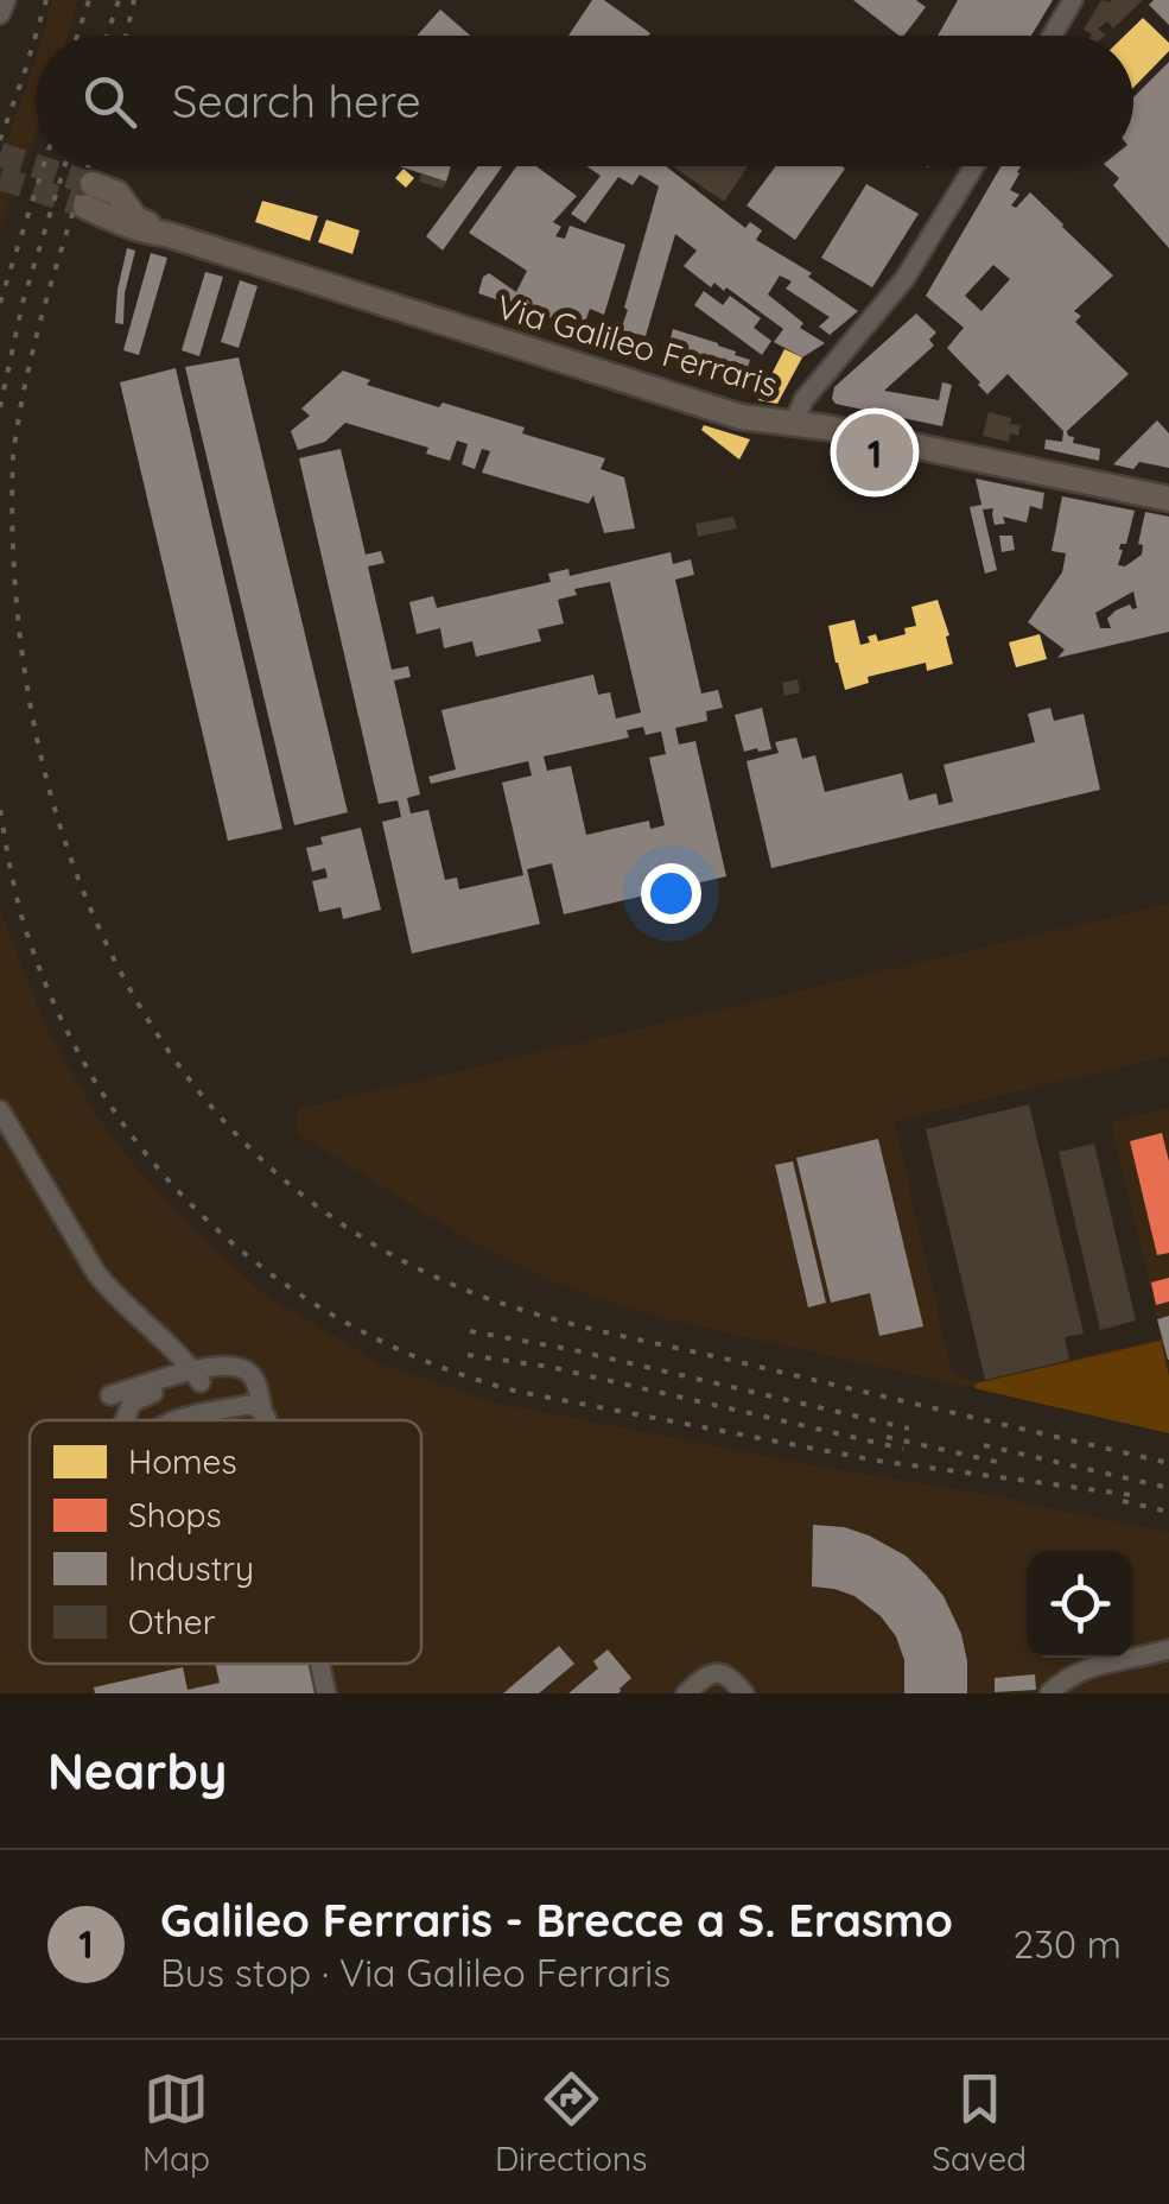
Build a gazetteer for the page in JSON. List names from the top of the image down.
{
  "streets": {
    "main road": ["Via Galileo Ferraris"]
  },
  "legend": [
    "Homes",
    "Shops",
    "Industry",
    "Other"
  ],
  "page": {
    "search": "Search here",
    "pins": "1",
    "heading": "Nearby",
    "list": [
      {
        "mark": "1",
        "name": "Galileo Ferraris - Brecce a S. Erasmo",
        "note": "Bus stop · Via Galileo Ferraris",
        "value": "230 m"
      }
    ],
    "nav": ["Map", "Directions", "Saved"]
  }
}
